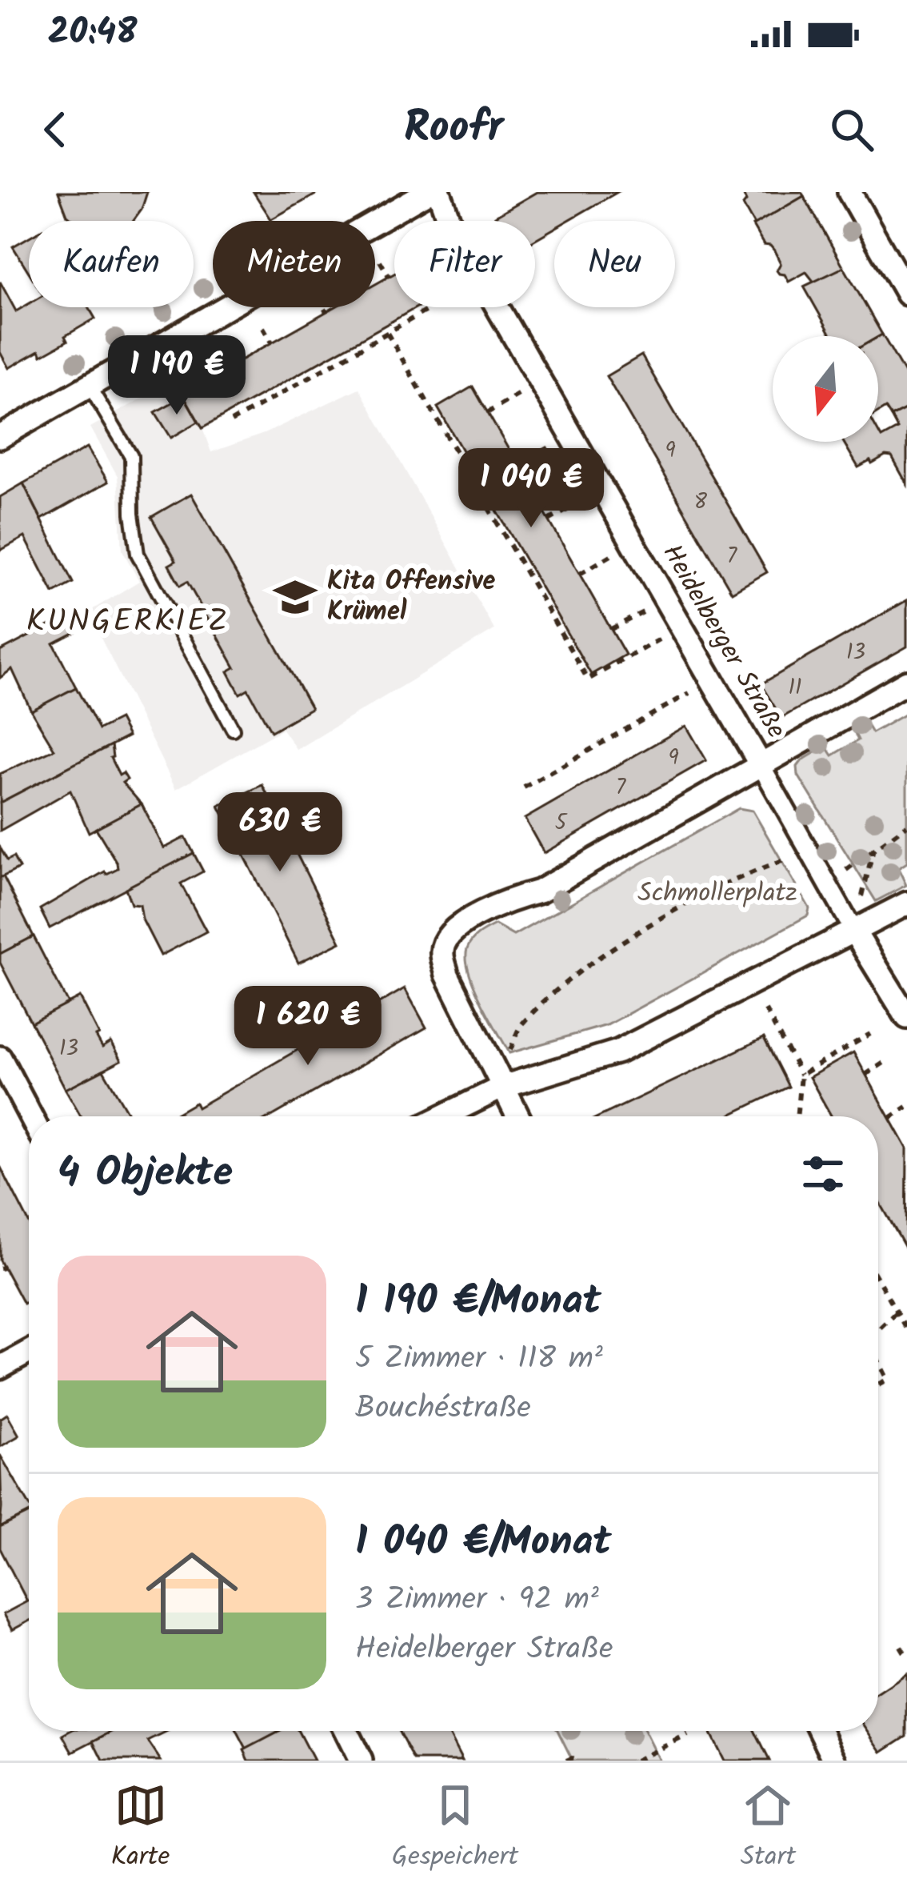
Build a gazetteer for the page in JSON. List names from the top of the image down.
{
  "streets": {
    "street": ["Heidelberger Straße"]
  },
  "districts": ["KUNGERKIEZ"],
  "parks": ["Schmollerplatz"],
  "places": {
    "school or university": ["Kita Offensive Krümel"]
  },
  "house_numbers": [
    "9",
    "8",
    "7",
    "13",
    "11",
    "9",
    "7",
    "5",
    "13"
  ],
  "north": "bottom",
  "page": {
    "status": "20:48",
    "header": "Roofr",
    "chip": [
      "Kaufen",
      "Mieten",
      "Filter",
      "Neu"
    ],
    "price": [
      "1 190 €",
      "1 040 €",
      "630 €",
      "1 620 €"
    ],
    "heading": "4 Objekte",
    "list": [
      {
        "name": "1 190 €/Monat",
        "note": "5 Zimmer · 118 m² · Bouchéstraße"
      },
      {
        "name": "1 040 €/Monat",
        "note": "3 Zimmer · 92 m² · Heidelberger Straße"
      }
    ],
    "tabs": ["Karte", "Gespeichert", "Start"]
  }
}
